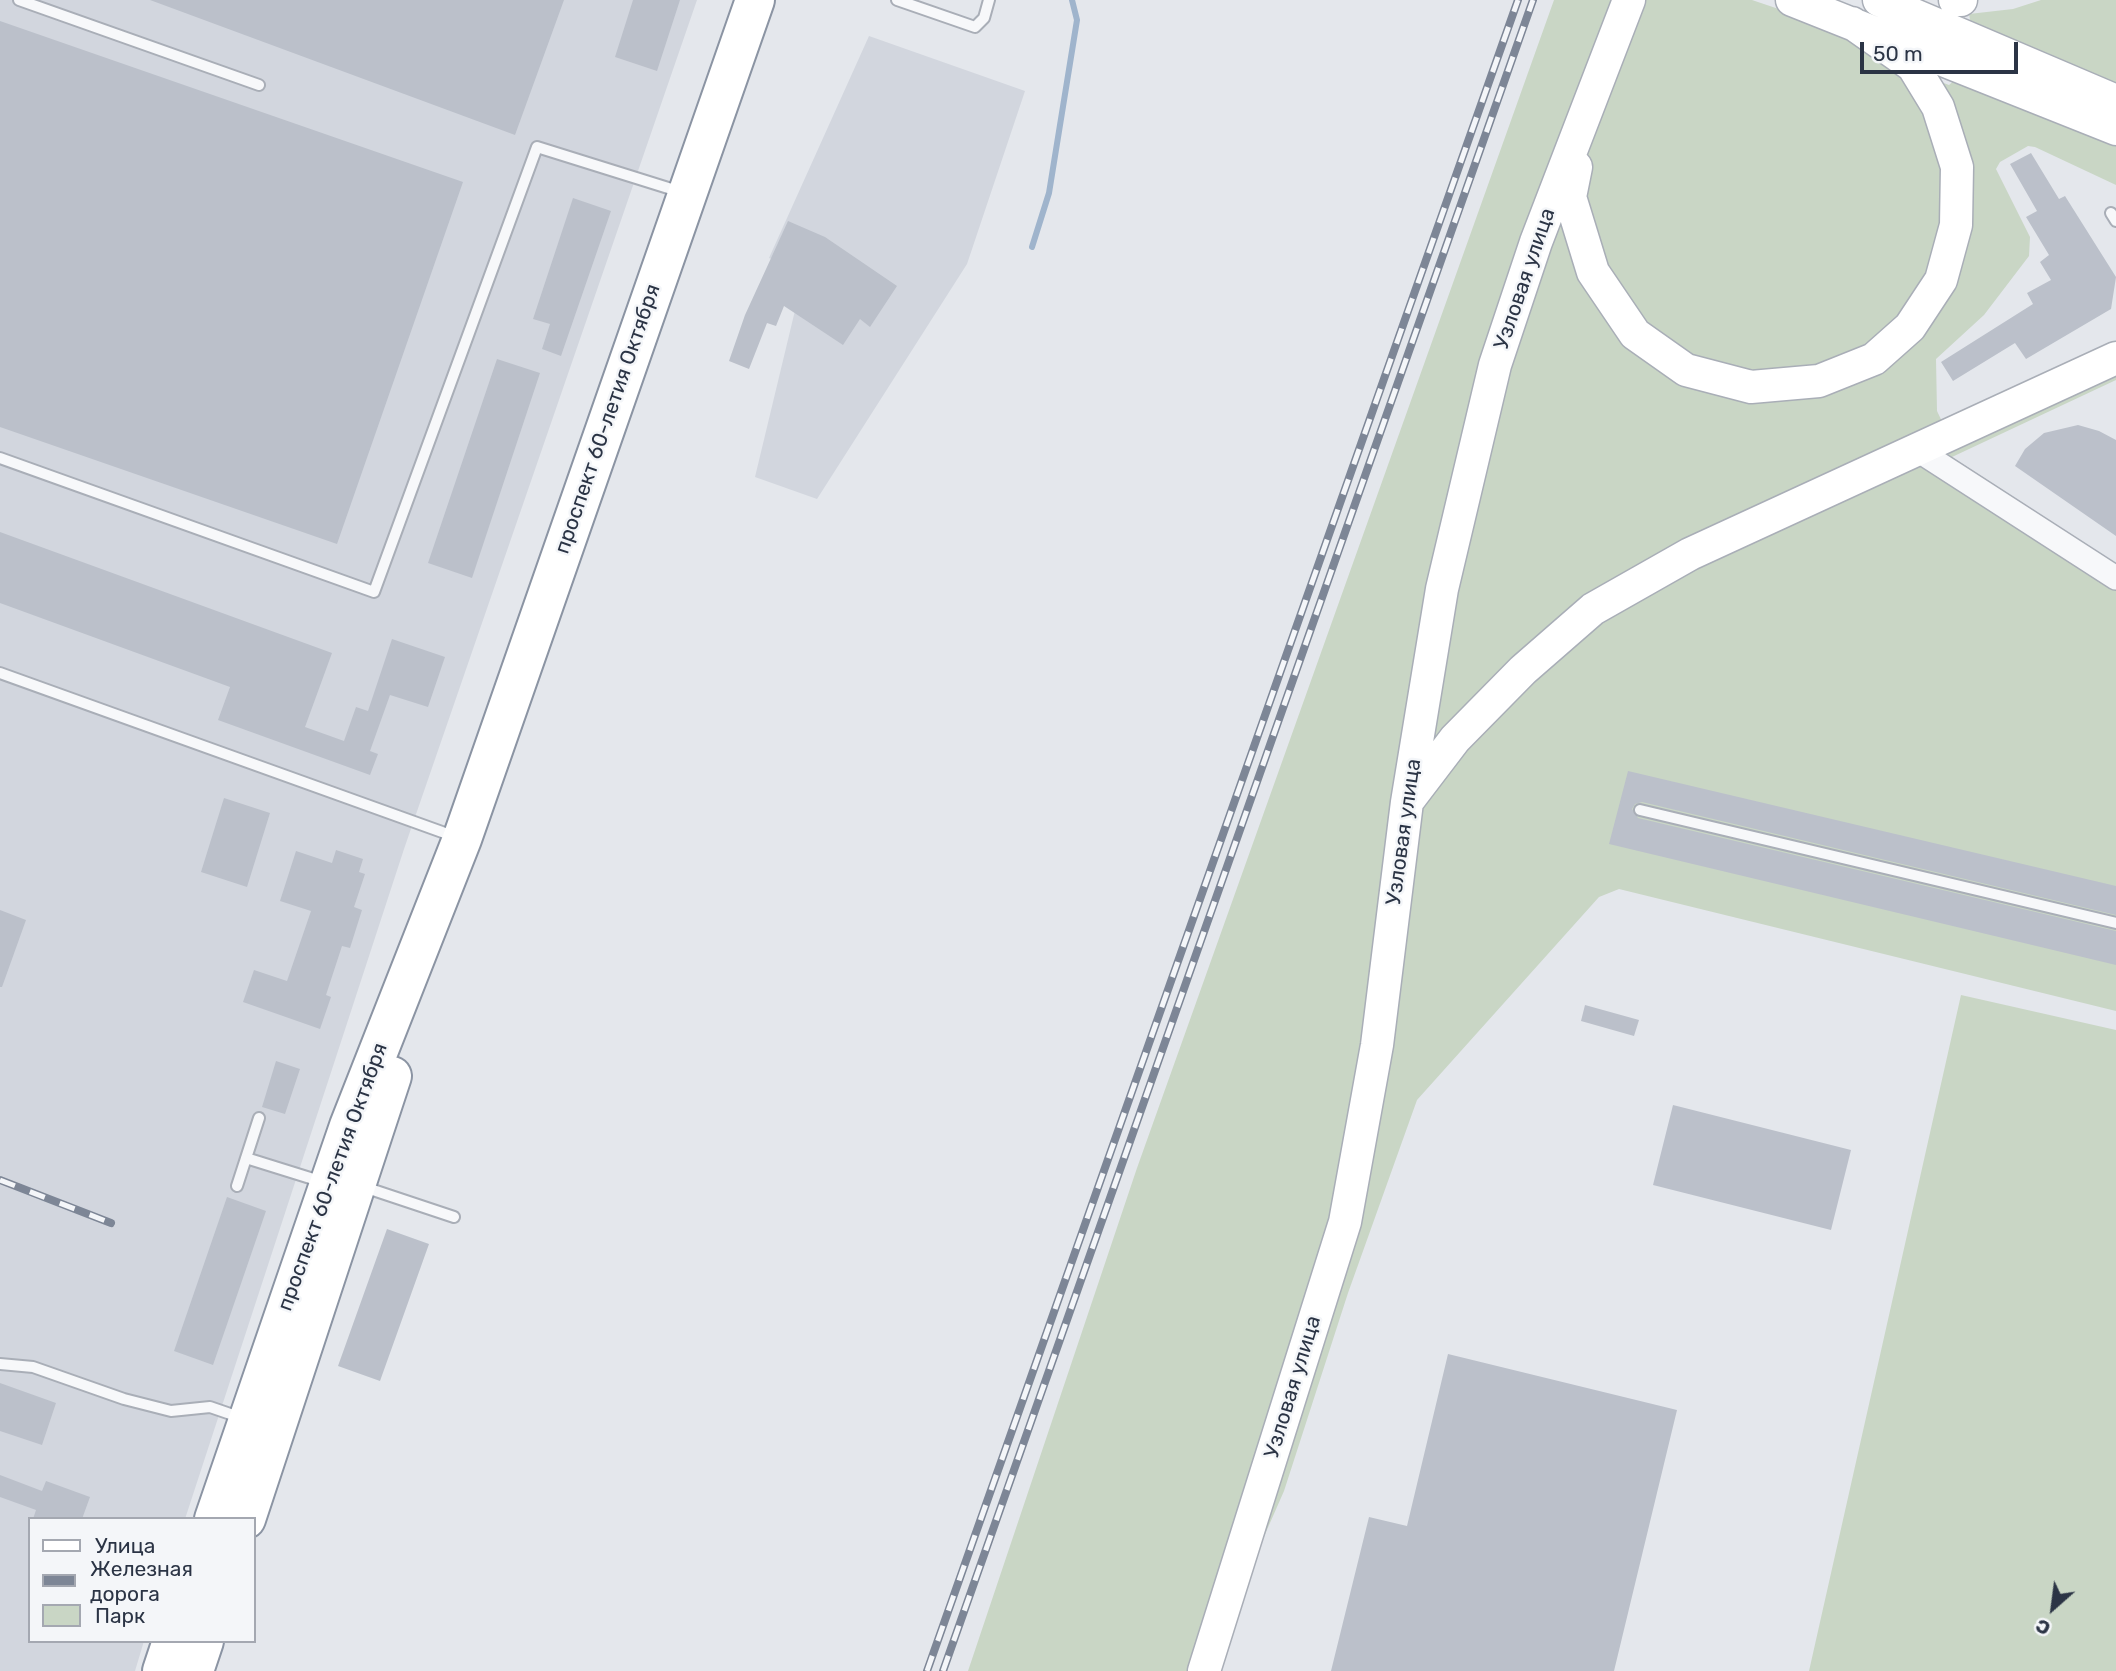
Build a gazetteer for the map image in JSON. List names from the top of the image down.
{
  "streets": {
    "highway": ["проспект 60-летия Октября"],
    "street": ["Узловая улица"]
  },
  "legend": ["Улица", "Железная дорога", "Парк"],
  "scale_bar": "50 m",
  "north": "bottom left"
}
